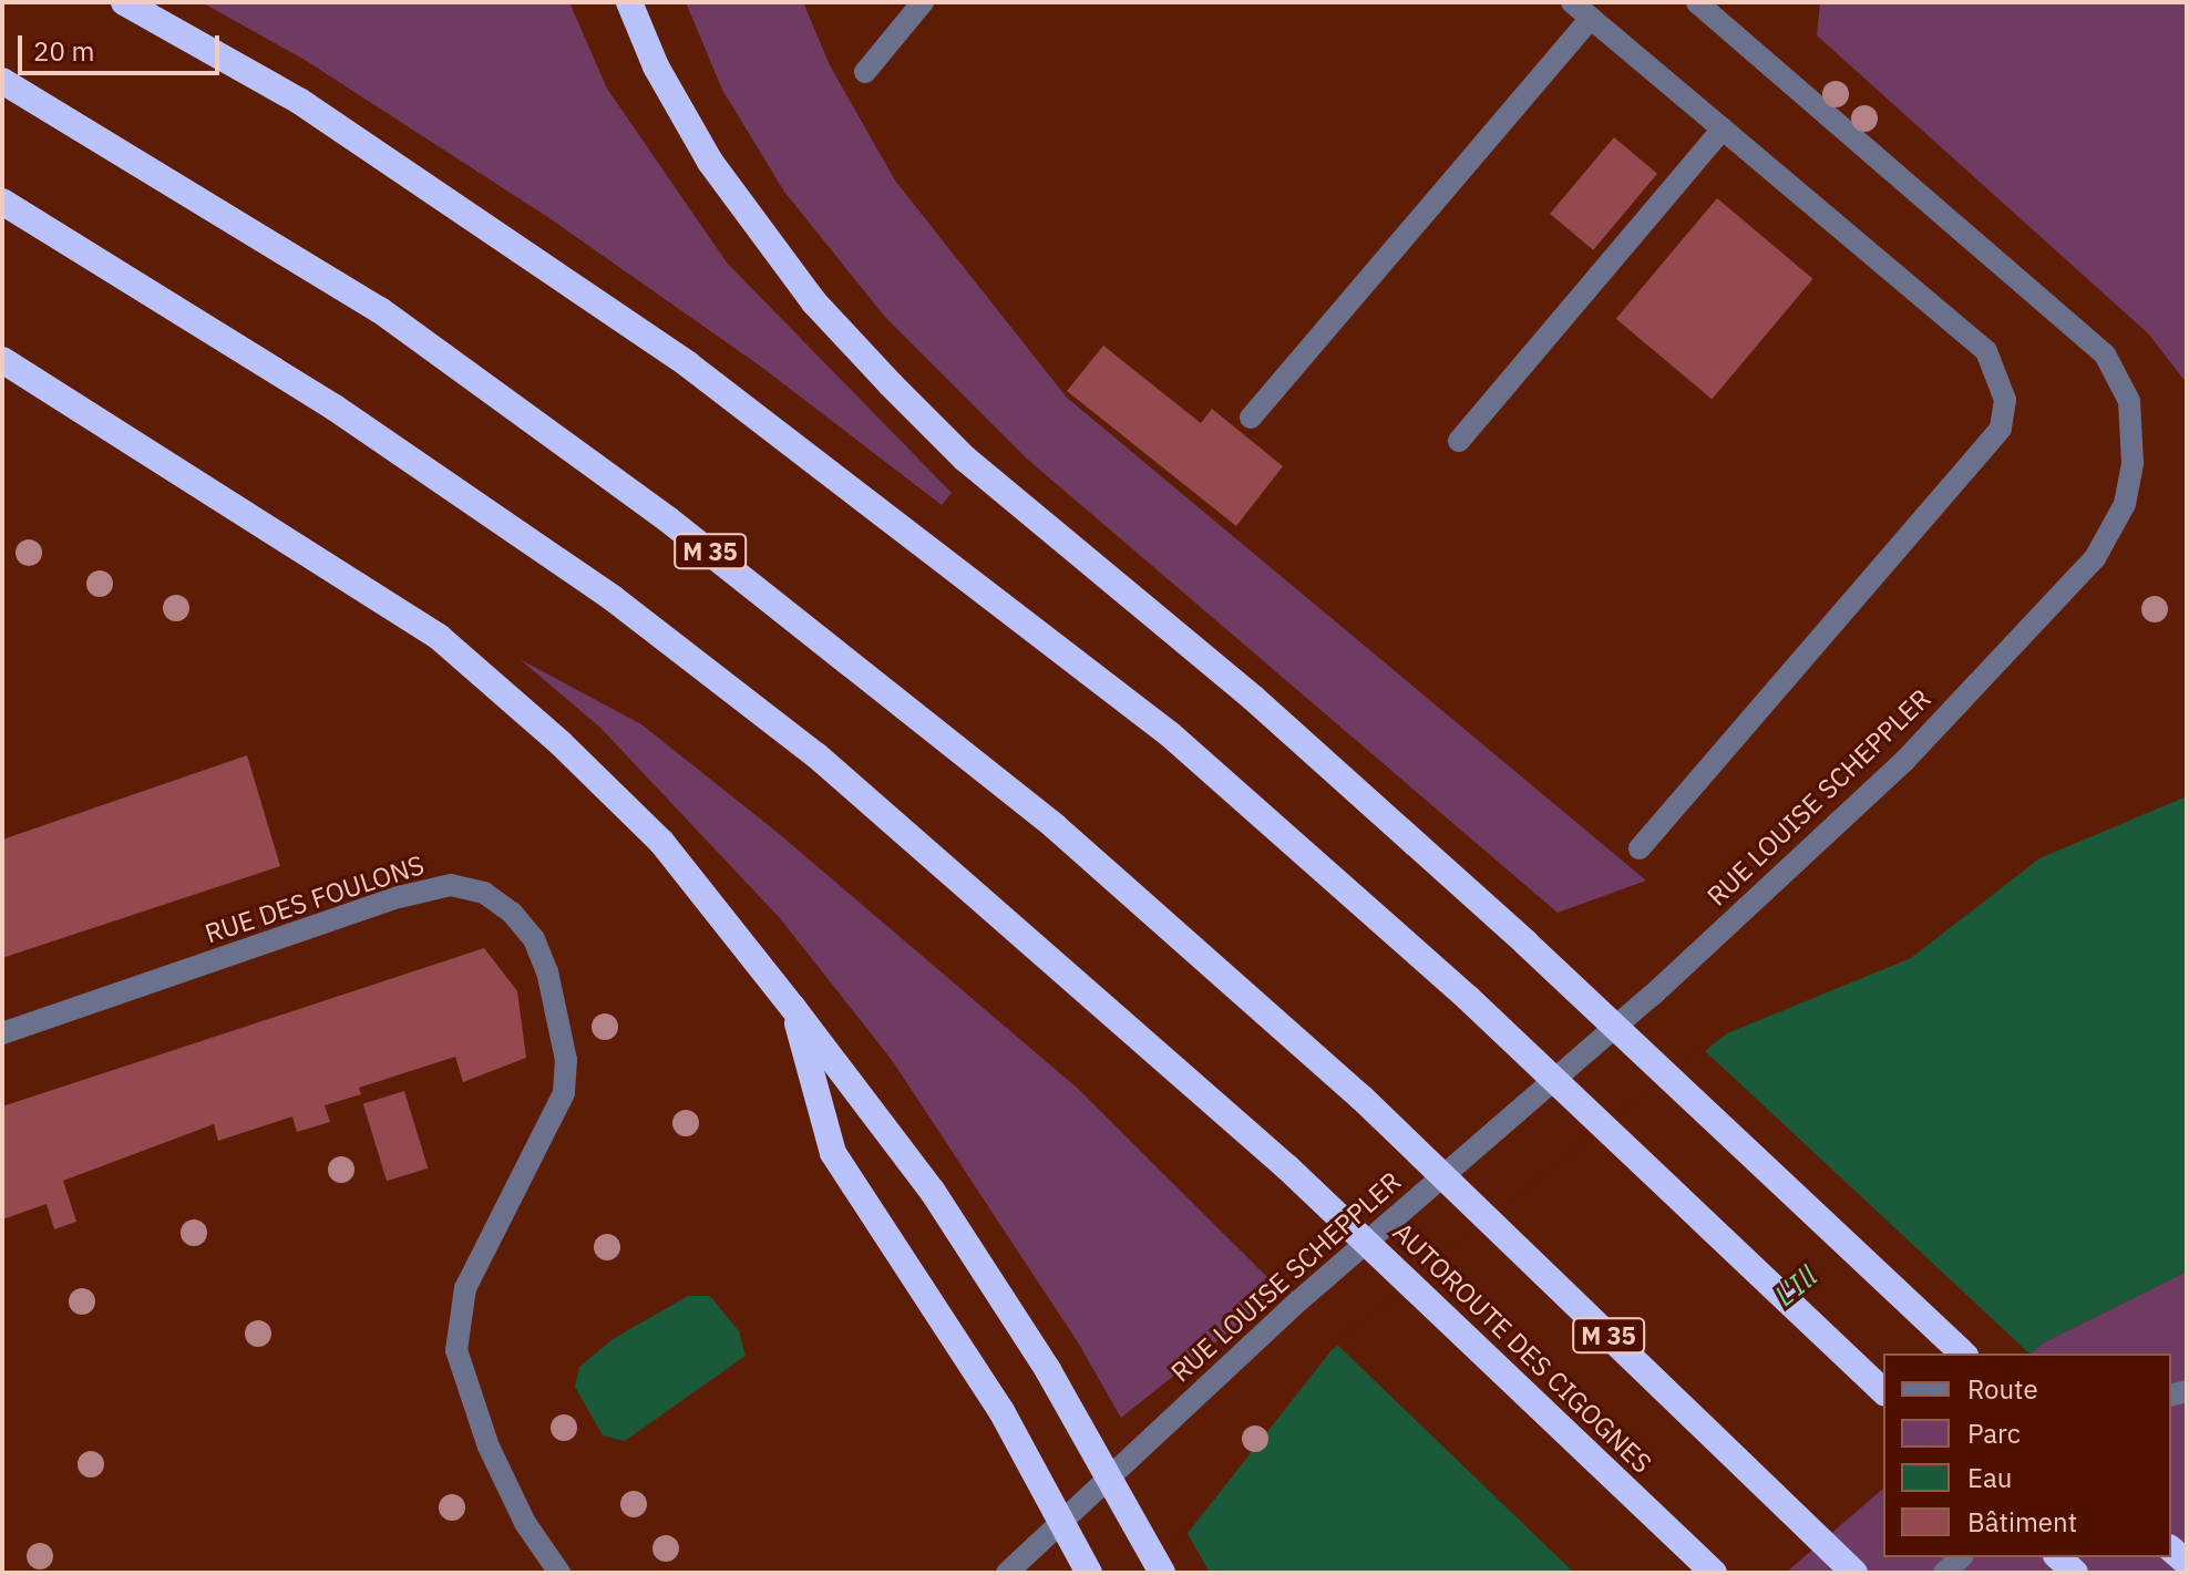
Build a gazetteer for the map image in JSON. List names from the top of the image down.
{
  "streets": {
    "highway": ["M 35", "AUTOROUTE DES CIGOGNES"],
    "street": ["RUE LOUISE SCHEPPLER", "RUE DES FOULONS"]
  },
  "water": ["L'Ill"],
  "legend": [
    "Route",
    "Parc",
    "Eau",
    "Bâtiment"
  ],
  "scale_bar": "20 m"
}
